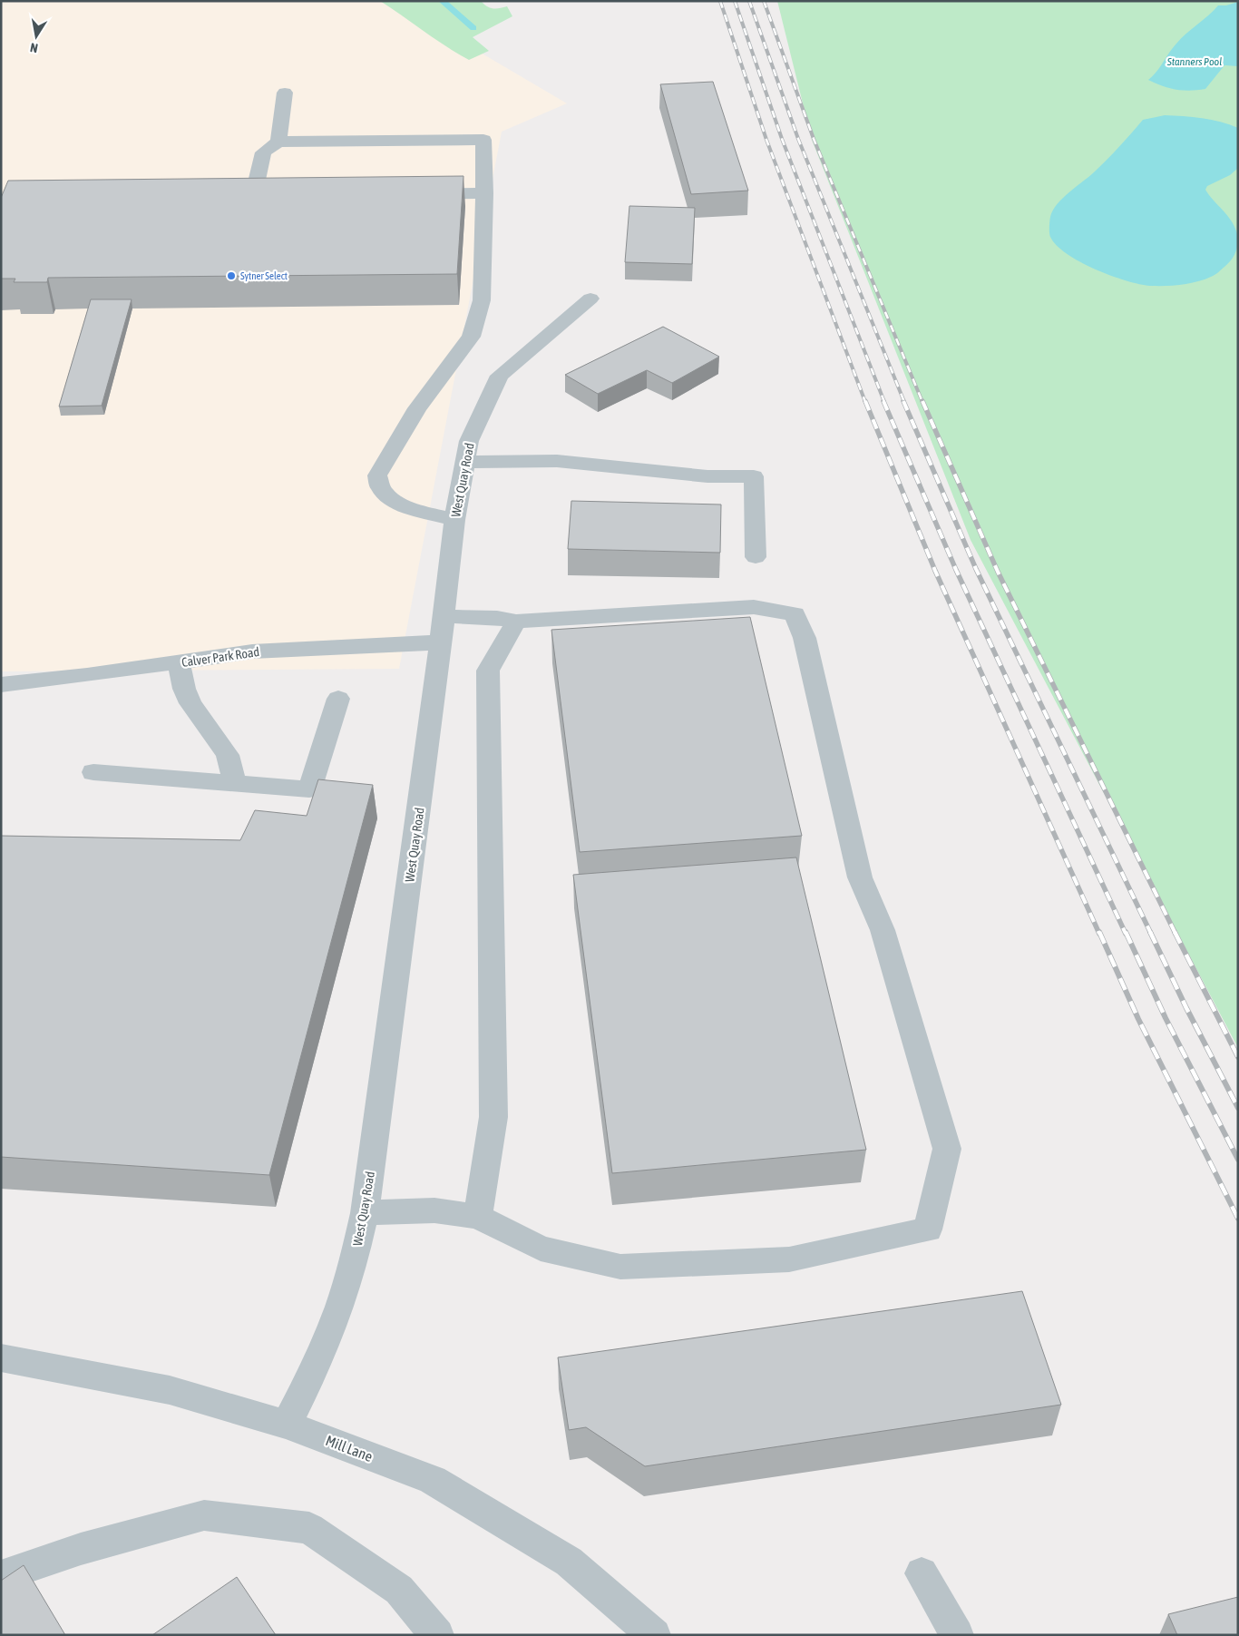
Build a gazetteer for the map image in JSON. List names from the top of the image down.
{
  "streets": {
    "street": ["West Quay Road", "Calver Park Road", "Mill Lane"]
  },
  "crossings": [
    ["West Quay Road", "Calver Park Road"],
    ["West Quay Road", "Mill Lane"]
  ],
  "water": ["Stanners Pool"],
  "places": ["Sytner Select"],
  "north": "bottom"
}
